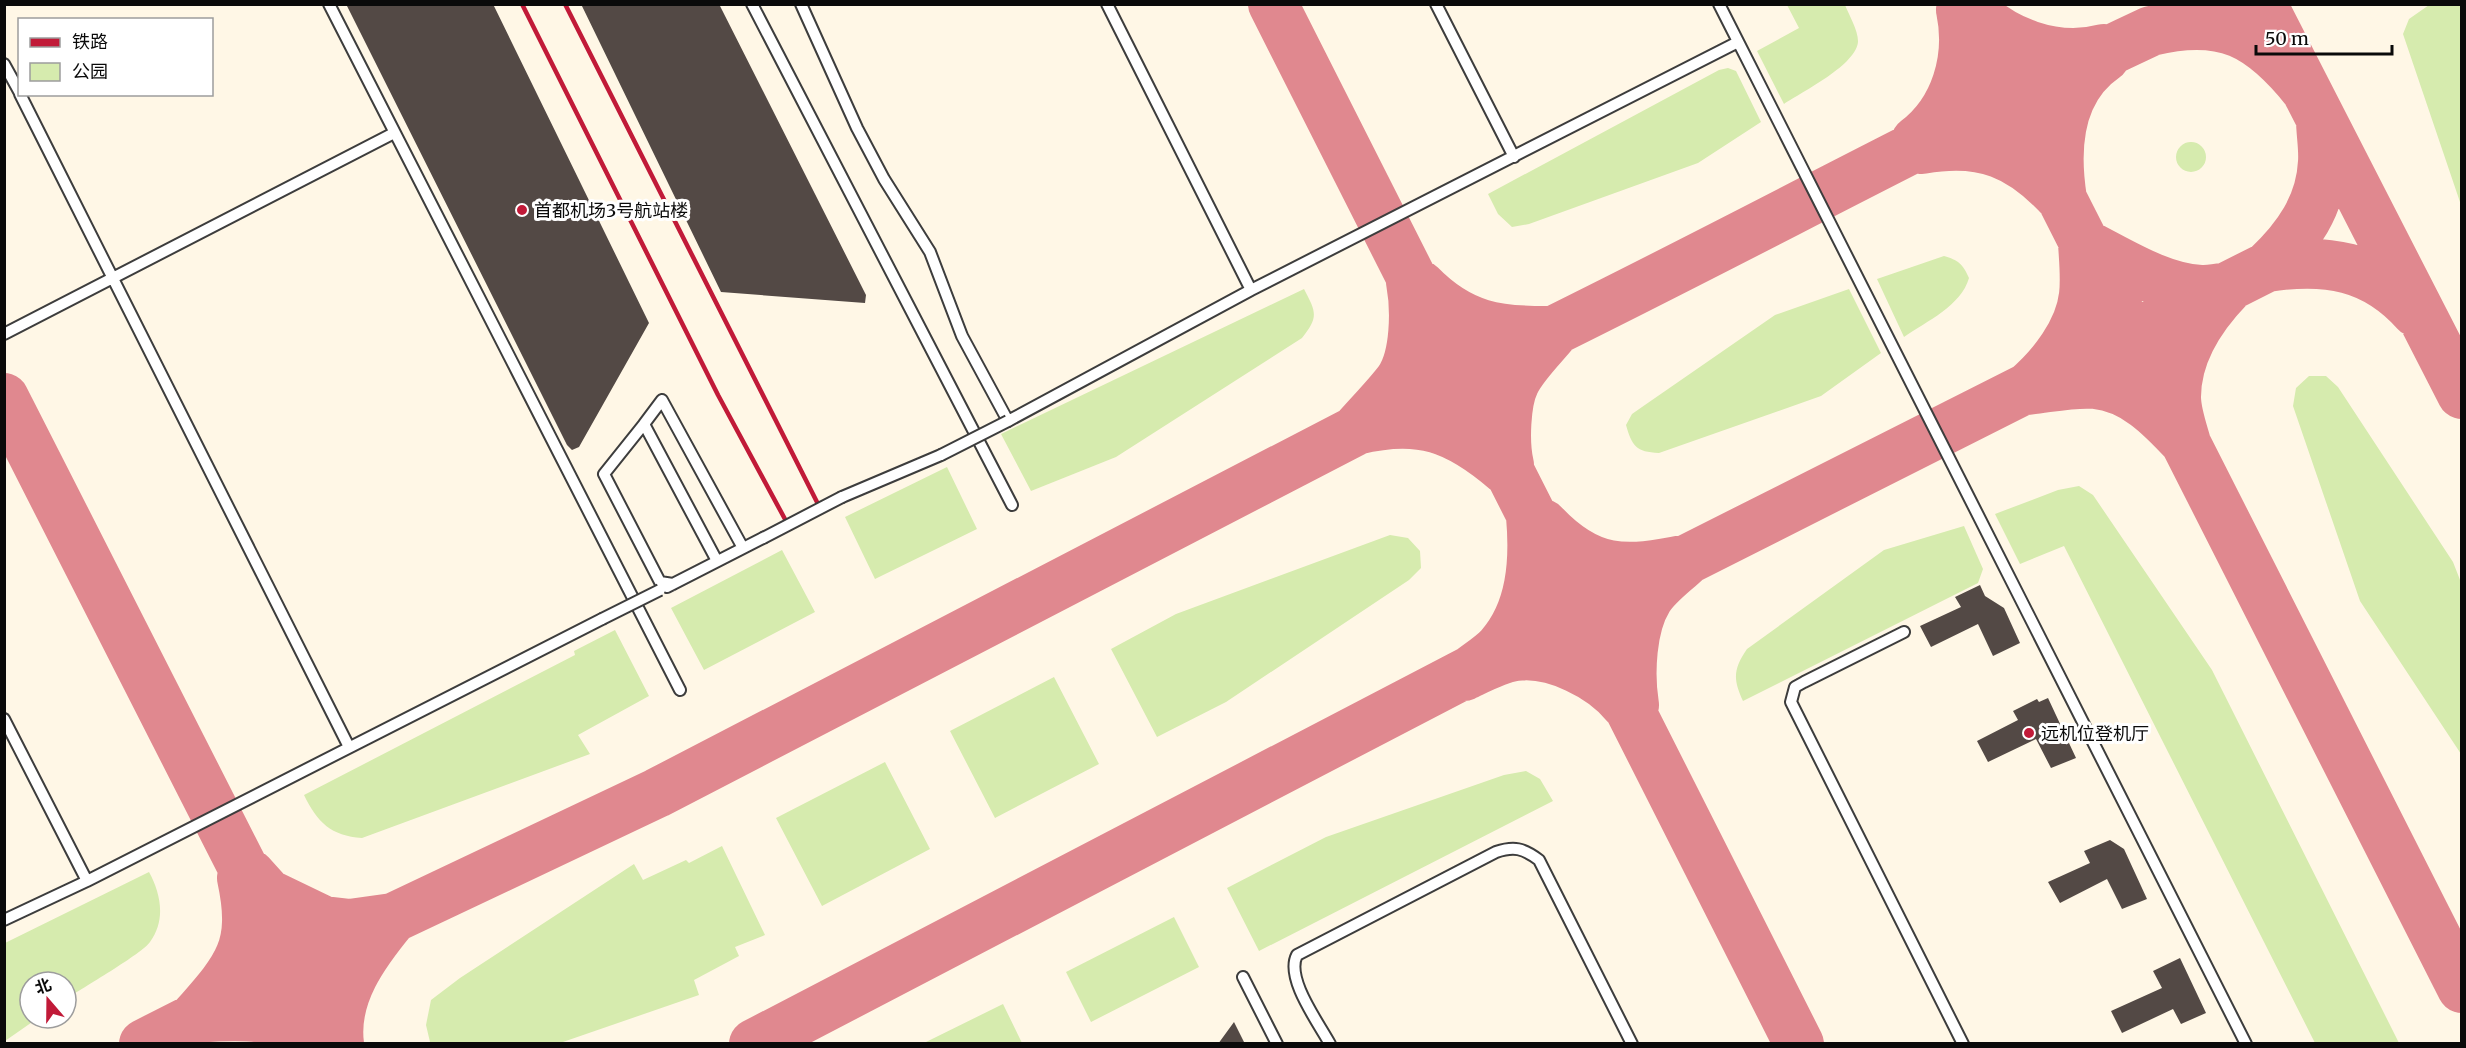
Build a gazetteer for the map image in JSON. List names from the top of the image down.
{
  "places": ["首都机场3号航站楼", "远机位登机厅"],
  "legend": ["铁路", "公园"],
  "scale_bar": "50 m",
  "north": "top"
}
